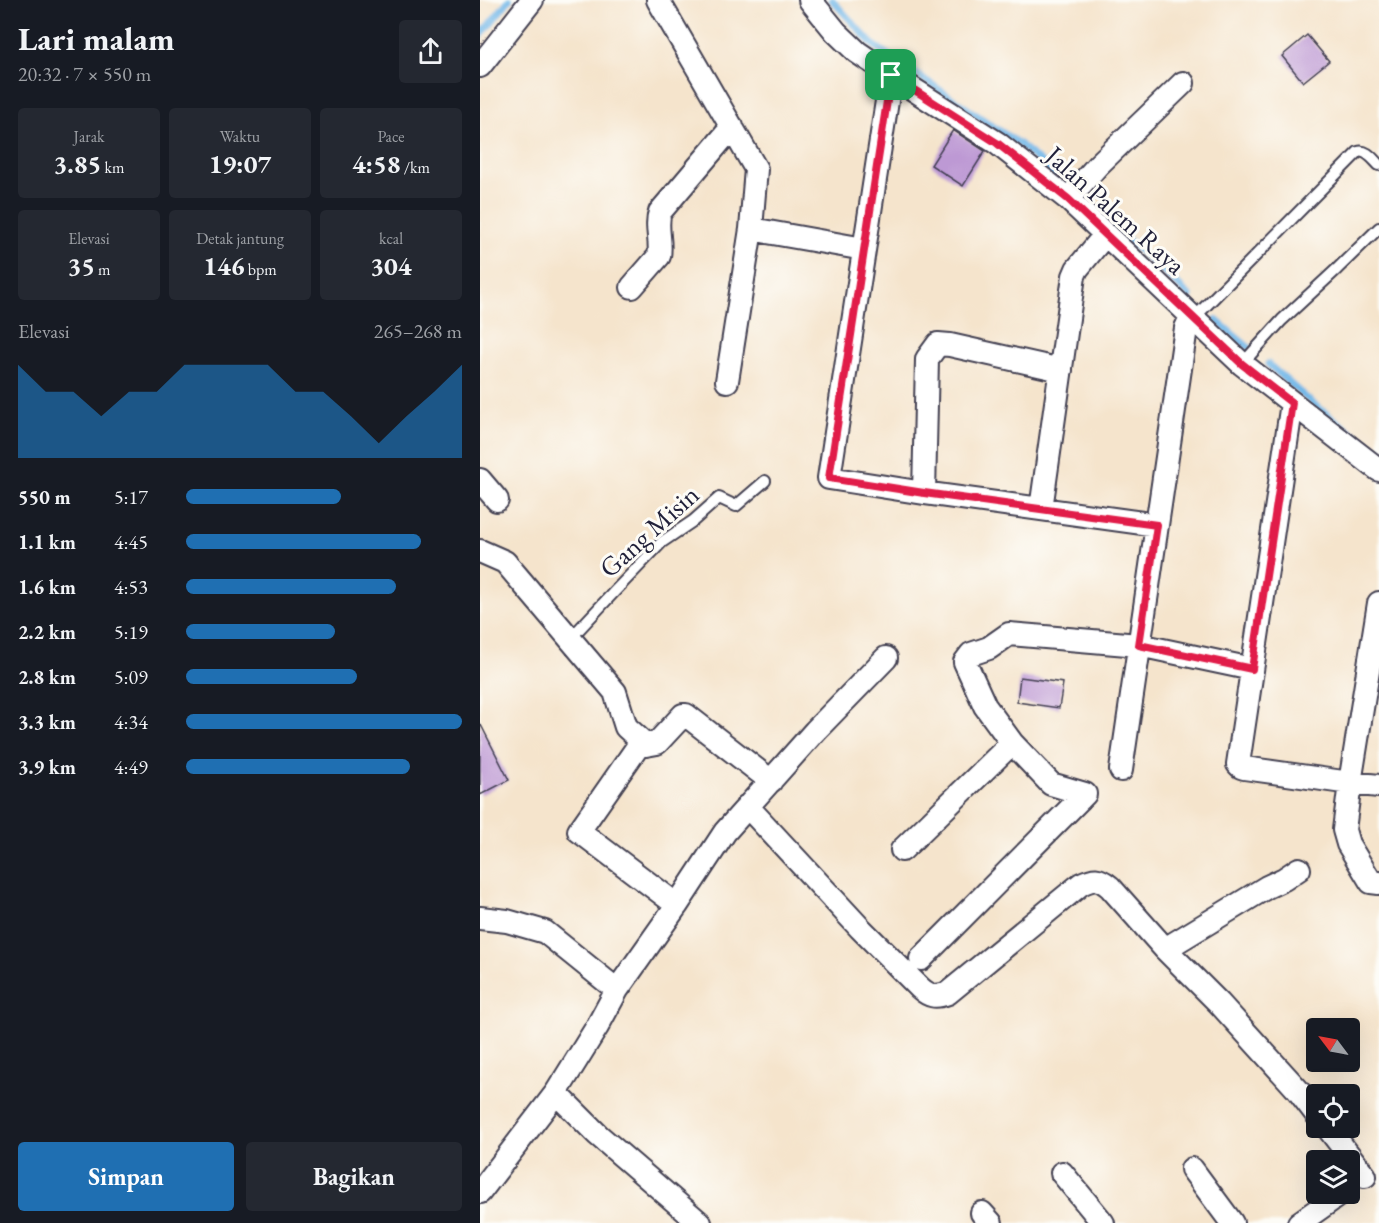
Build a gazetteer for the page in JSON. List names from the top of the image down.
{
  "streets": {
    "street": ["Jalan Palem Raya"],
    "lane": ["Gang Misin"]
  },
  "north": "top left",
  "page": {
    "heading": ["Lari malam", "20:32 · 7 × 550 m"],
    "stats": [
      ["Jarak", "3.85 km"],
      ["Waktu", "19:07"],
      ["Pace", "4:58 /km"],
      ["Elevasi", "35 m"],
      ["Detak jantung", "146 bpm"],
      ["kcal", "304"]
    ],
    "chart": ["Elevasi", "265–268 m"],
    "list": [
      {
        "name": "550 m",
        "note": "5:17"
      },
      {
        "name": "1.1 km",
        "note": "4:45"
      },
      {
        "name": "1.6 km",
        "note": "4:53"
      },
      {
        "name": "2.2 km",
        "note": "5:19"
      },
      {
        "name": "2.8 km",
        "note": "5:09"
      },
      {
        "name": "3.3 km",
        "note": "4:34"
      },
      {
        "name": "3.9 km",
        "note": "4:49"
      }
    ],
    "buttons": ["Simpan", "Bagikan"]
  }
}
